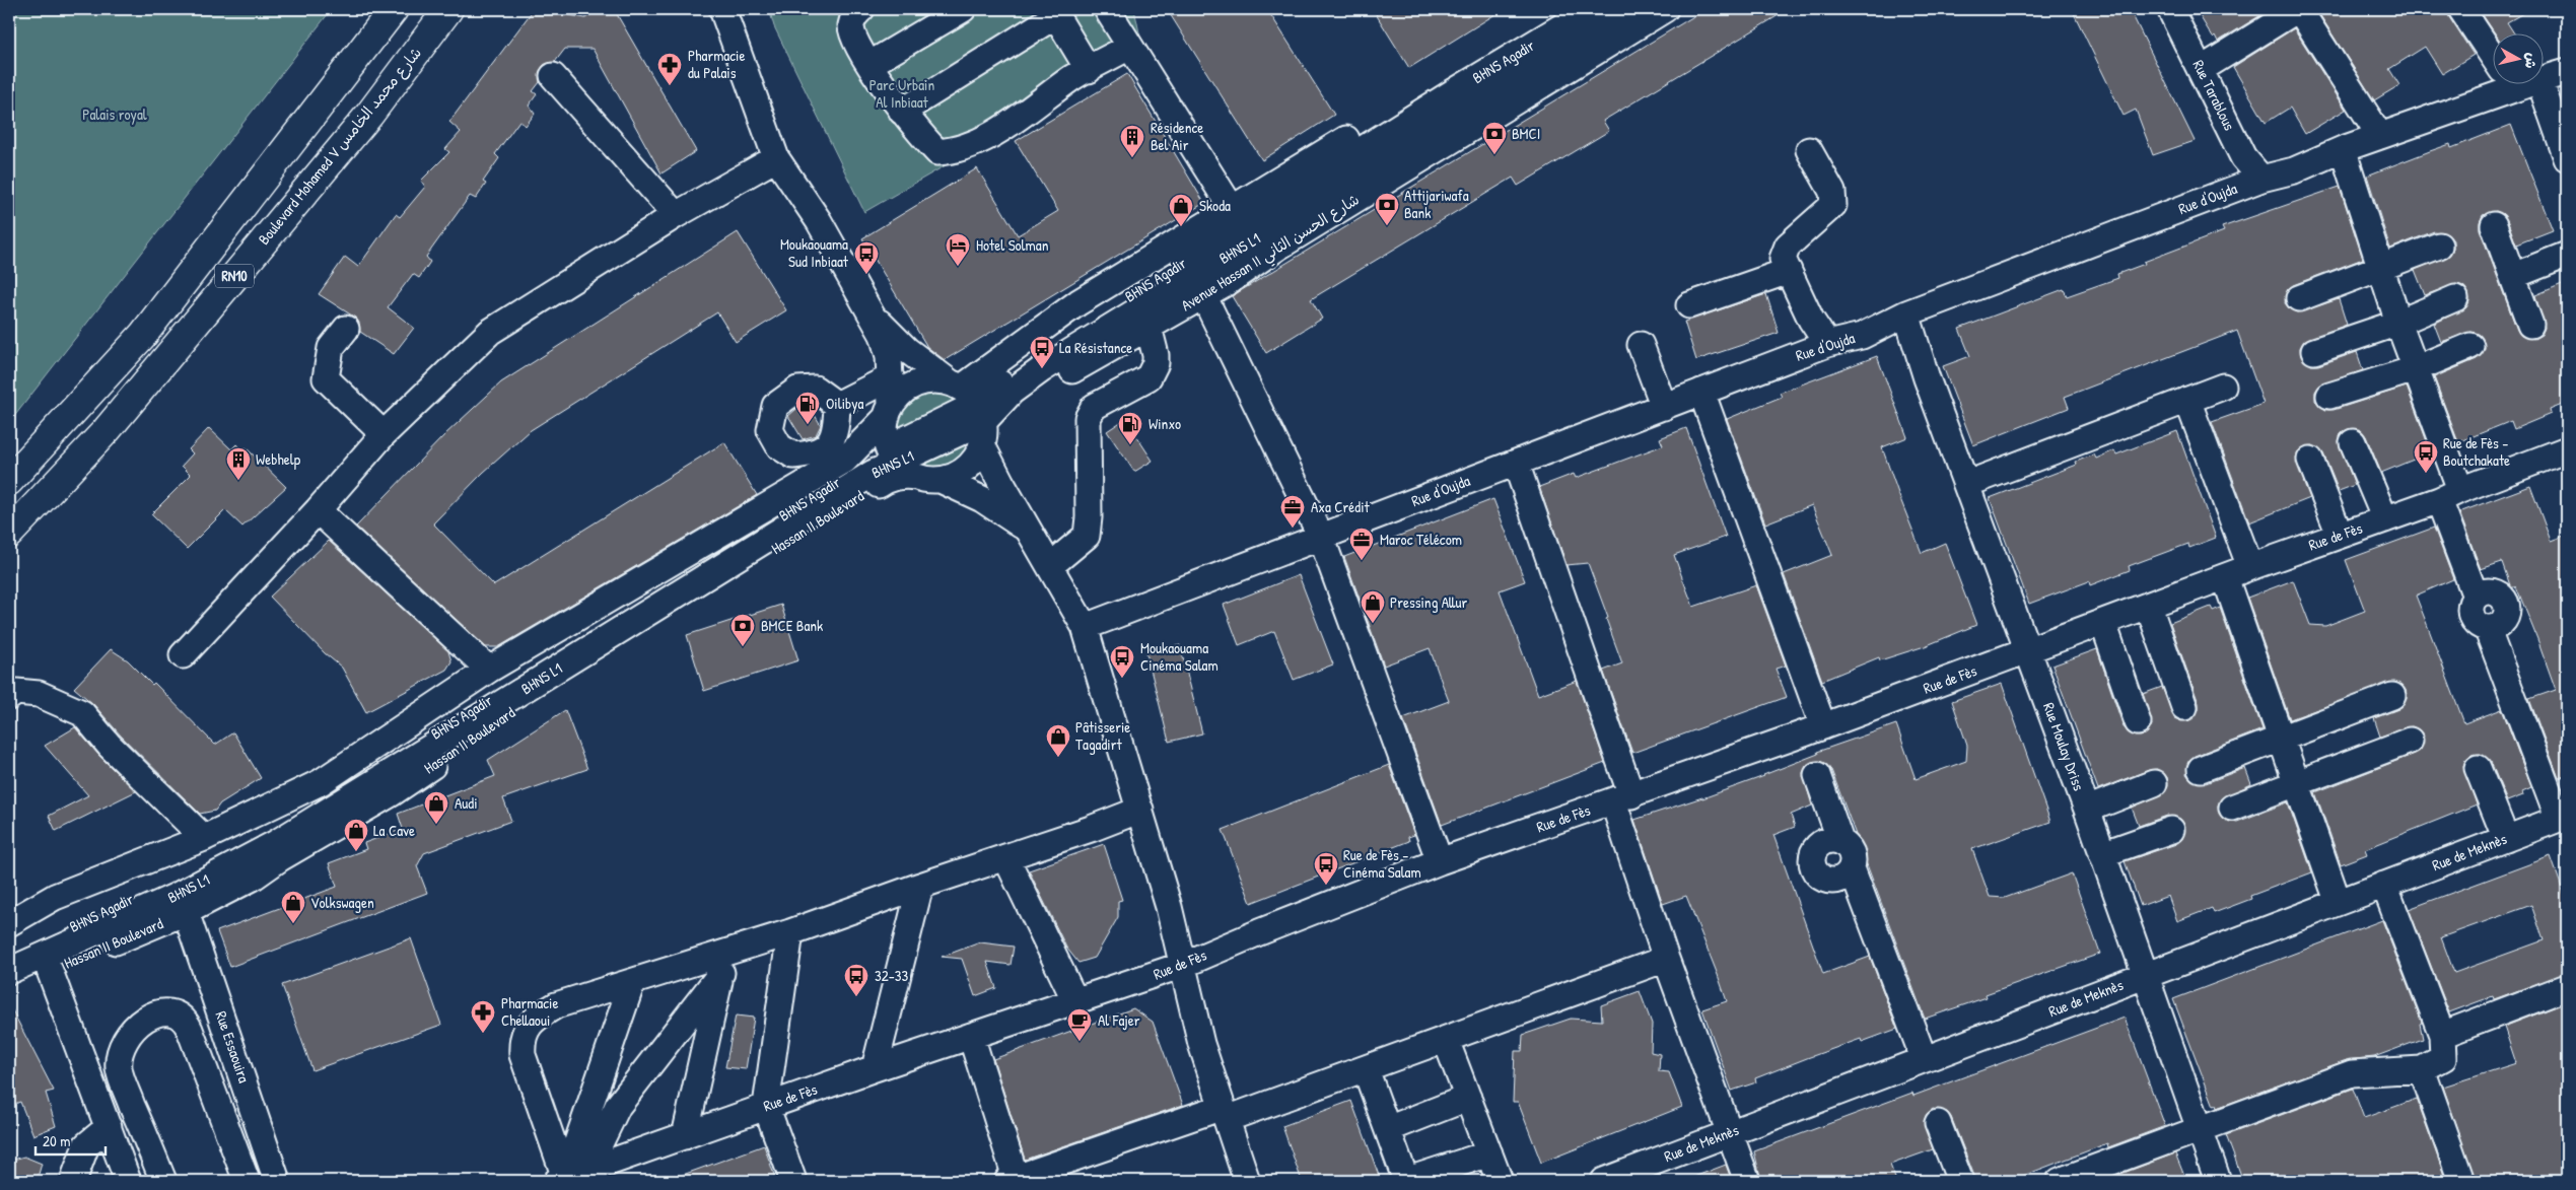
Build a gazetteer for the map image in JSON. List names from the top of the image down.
{
  "streets": {
    "main road": ["Boulevard Mohamed V شارع محمد الخامس", "RN10"],
    "street": [
      "BHNS Agadir",
      "Rue Tarablous",
      "Rue d'Oujda",
      "BHNS L1",
      "Avenue Hassan II شارع الحسن الثاني",
      "Hassan II Boulevard",
      "Rue de Fès",
      "Rue Moulay Driss",
      "Rue de Meknès",
      "Rue Essaouira"
    ]
  },
  "crossings": [
    ["BHNS Agadir", "BHNS L1"],
    ["BHNS Agadir", "Avenue Hassan II شارع الحسن الثاني"],
    ["BHNS Agadir", "Hassan II Boulevard"],
    ["Rue Tarablous", "Rue d'Oujda"],
    ["Rue d'Oujda", "Rue Moulay Driss"],
    ["BHNS L1", "Avenue Hassan II شارع الحسن الثاني"],
    ["BHNS L1", "Hassan II Boulevard"],
    ["Hassan II Boulevard", "Rue Essaouira"],
    ["Rue de Fès", "Rue Moulay Driss"],
    ["Rue Moulay Driss", "Rue de Meknès"]
  ],
  "parks": ["Parc Urbain Al Inbiaat", "Palais royal"],
  "places": {
    "pharmacy": ["Pharmacie du Palais", "Pharmacie Chellaoui"],
    "bank": ["BMCI", "Attijariwafa Bank", "BMCE Bank"],
    "building": ["Résidence Bel Air", "Webhelp"],
    "shop": [
      "Skoda",
      "Pressing Allur",
      "Pâtisserie Tagadirt",
      "Audi",
      "La Cave",
      "Volkswagen"
    ],
    "hotel": ["Hotel Solman"],
    "bus stop": [
      "Moukaouama Sud Inbiaat",
      "La Résistance",
      "Rue de Fès - Boutchakate",
      "Moukaouama Cinéma Salam",
      "Rue de Fès - Cinéma Salam",
      "32-33"
    ],
    "fuel station": ["Oilibya", "Winxo"],
    "office": ["Axa Crédit", "Maroc Télécom"],
    "cafe": ["Al Fajer"]
  },
  "scale_bar": "20 m",
  "north": "right"
}
